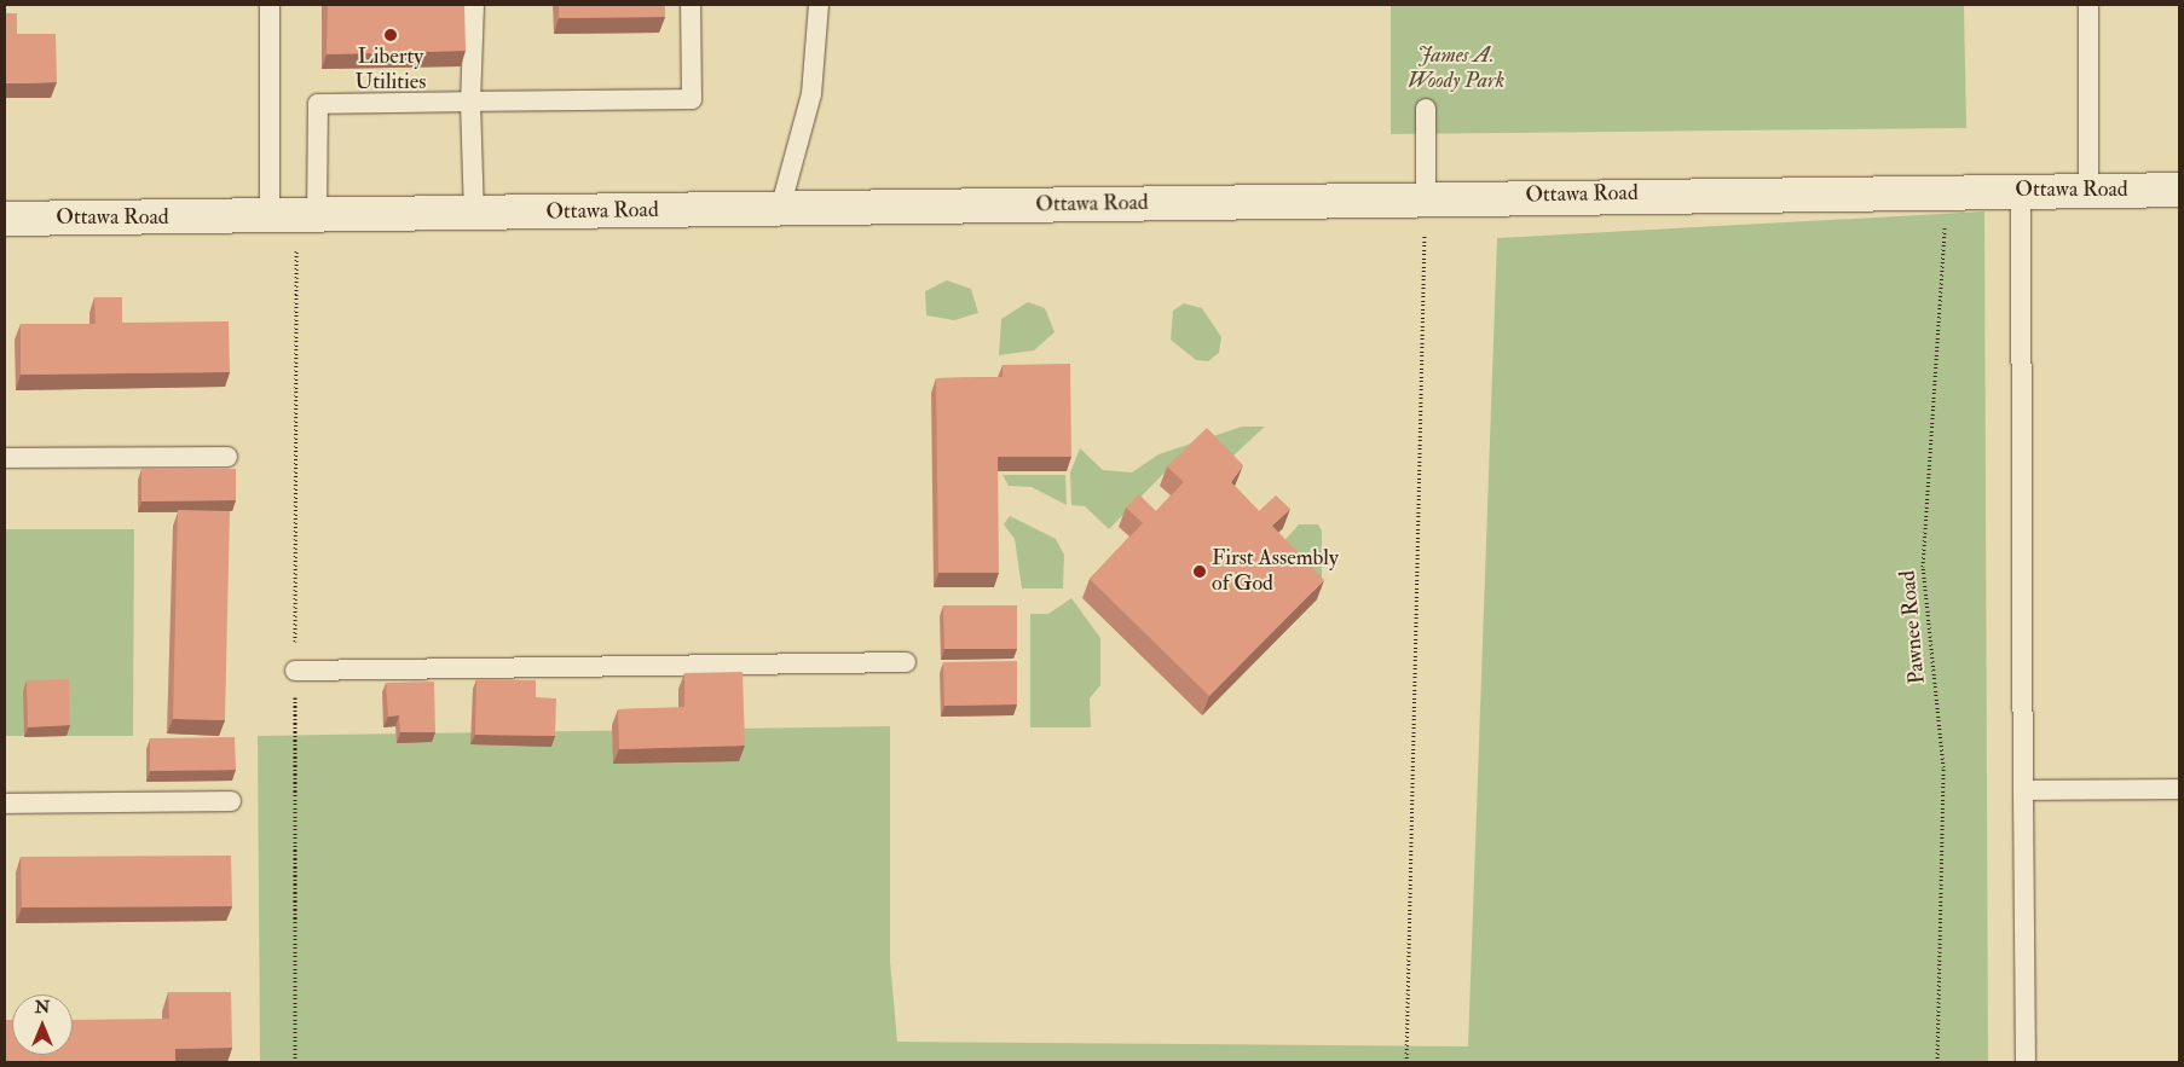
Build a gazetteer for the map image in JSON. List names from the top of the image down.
{
  "streets": {
    "street": ["Ottawa Road"],
    "path": ["Pawnee Road"]
  },
  "crossings": [
    ["Ottawa Road", "Pawnee Road"]
  ],
  "parks": ["James A. Woody Park"],
  "places": ["Liberty Utilities", "First Assembly of God"],
  "north": "top"
}
